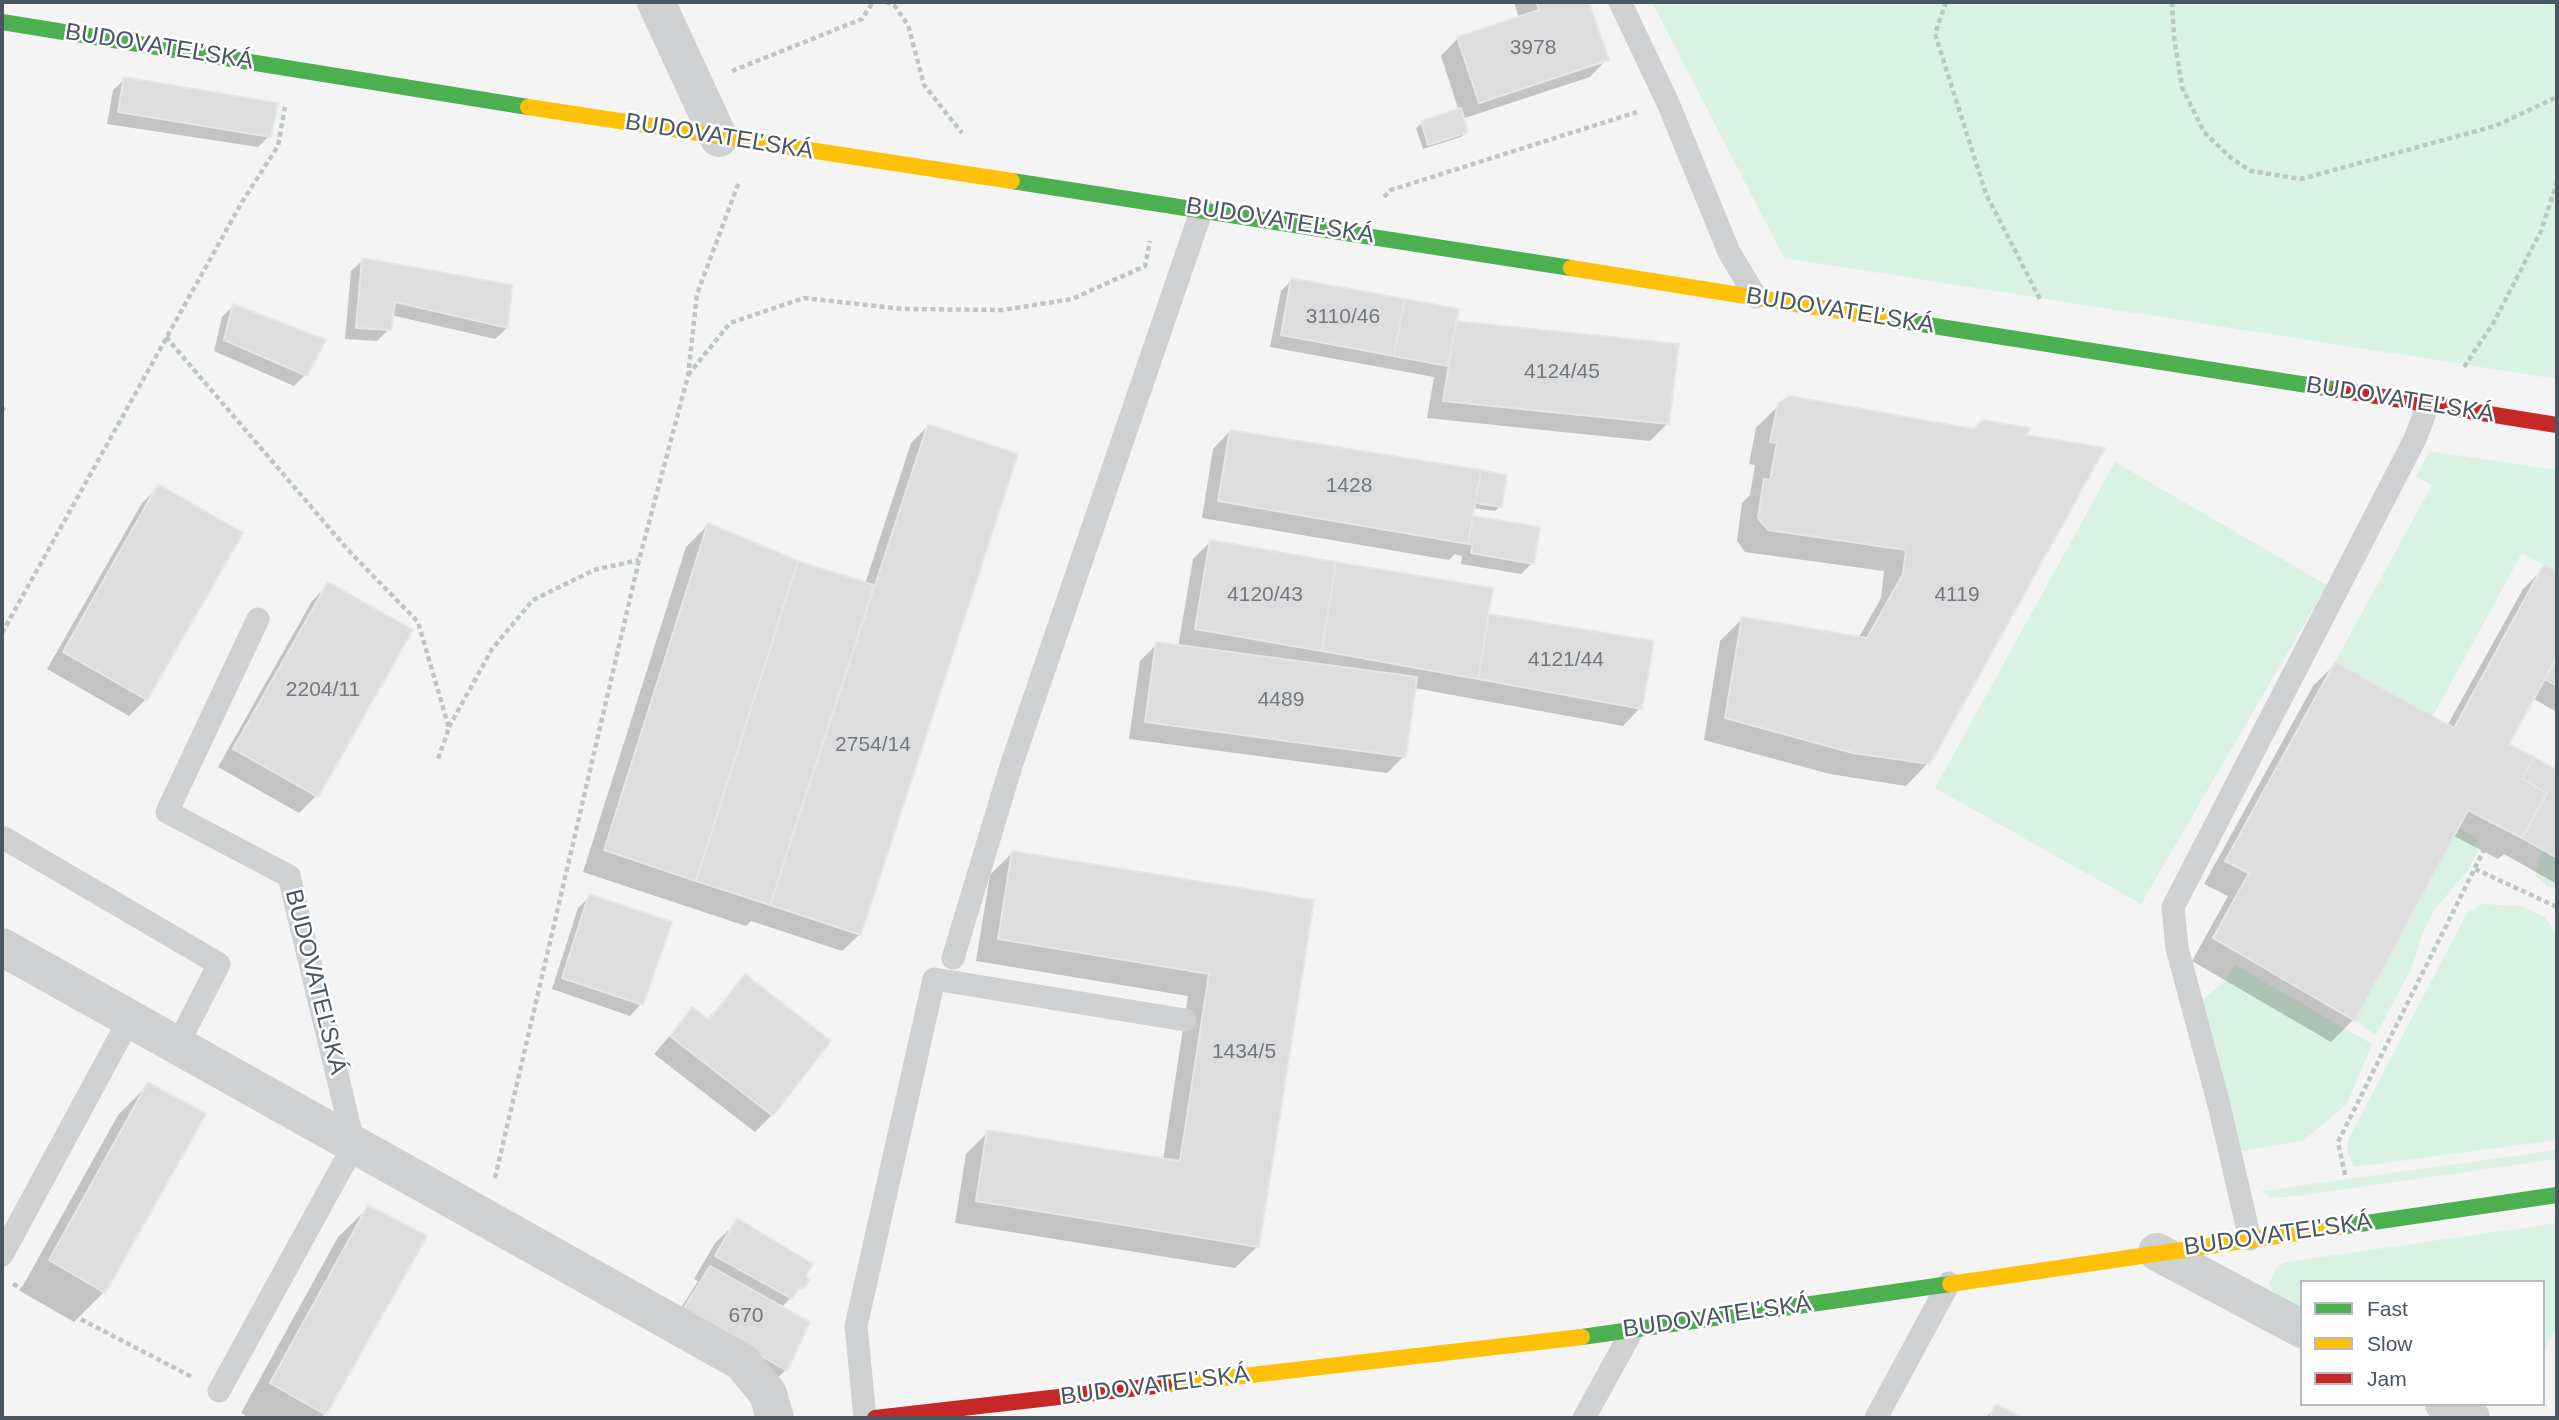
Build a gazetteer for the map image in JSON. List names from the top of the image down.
{
  "streets": {
    "street": ["BUDOVATEĽSKÁ"]
  },
  "house_numbers": [
    "3978",
    "3110/46",
    "4124/45",
    "1428",
    "4120/43",
    "4119",
    "4121/44",
    "2204/11",
    "4489",
    "2754/14",
    "1434/5",
    "670"
  ],
  "legend": ["Fast", "Slow", "Jam"]
}
